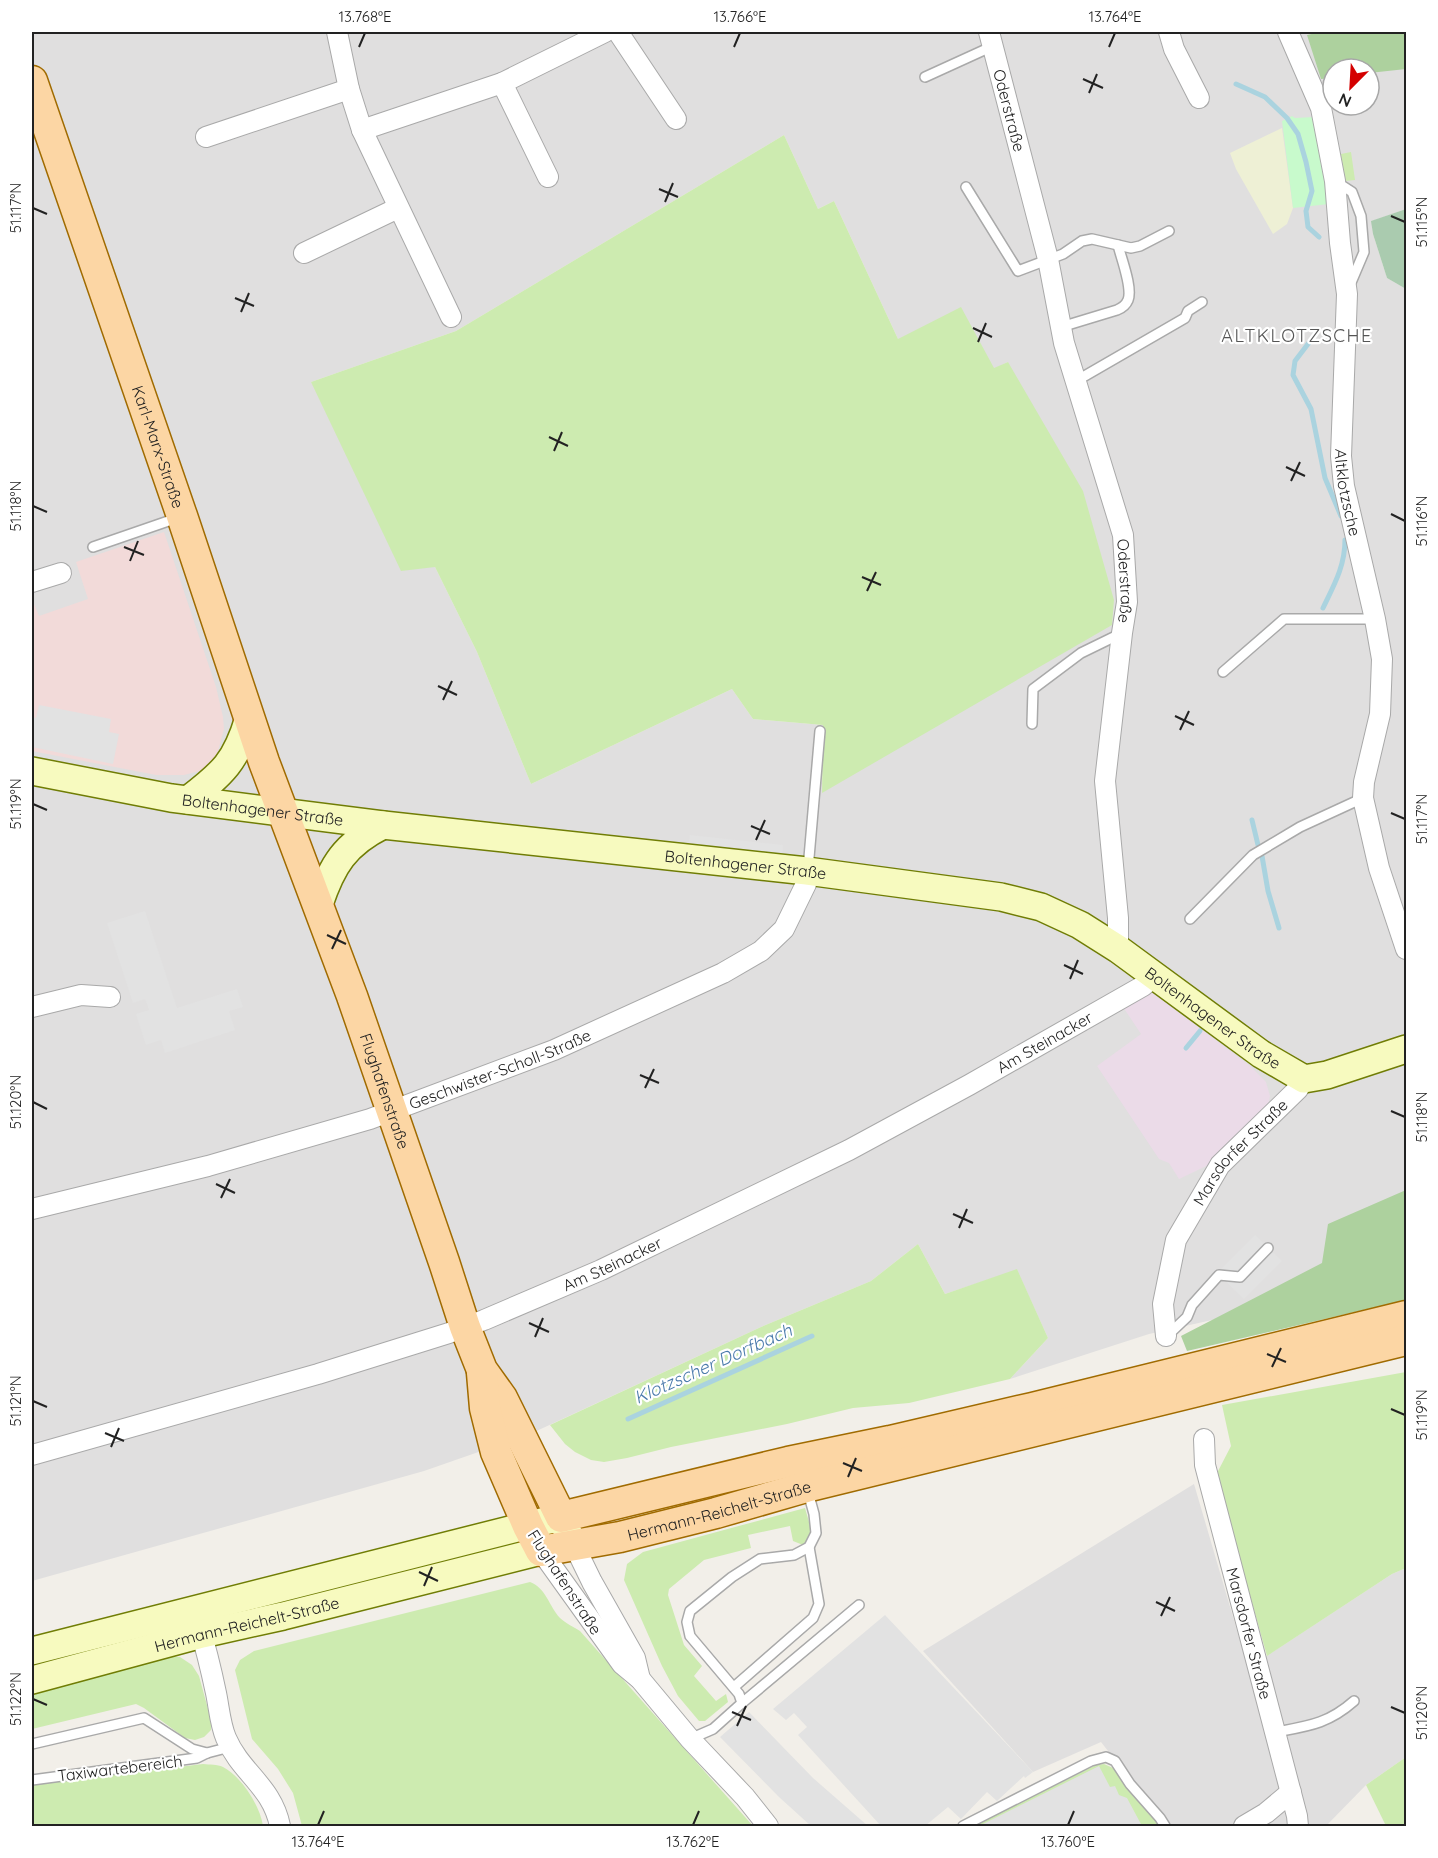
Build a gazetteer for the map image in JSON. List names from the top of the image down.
{
  "streets": {
    "main road": ["Karl-Marx-Straße", "Flughafenstraße", "Hermann-Reichelt-Straße"],
    "street": [
      "Oderstraße",
      "Altklotzsche",
      "Boltenhagener Straße",
      "Am Steinacker",
      "Geschwister-Scholl-Straße",
      "Marsdorfer Straße"
    ],
    "lane": ["Taxiwartebereich"]
  },
  "crossings": [
    ["Oderstraße", "Boltenhagener Straße"],
    ["Karl-Marx-Straße", "Boltenhagener Straße"],
    ["Karl-Marx-Straße", "Flughafenstraße"],
    ["Boltenhagener Straße", "Am Steinacker"],
    ["Boltenhagener Straße", "Geschwister-Scholl-Straße"],
    ["Boltenhagener Straße", "Flughafenstraße"],
    ["Boltenhagener Straße", "Marsdorfer Straße"],
    ["Am Steinacker", "Flughafenstraße"],
    ["Geschwister-Scholl-Straße", "Flughafenstraße"],
    ["Flughafenstraße", "Hermann-Reichelt-Straße"]
  ],
  "districts": ["ALTKLOTZSCHE"],
  "water": ["Klotzscher Dorfbach"],
  "north": "bottom left",
  "coordinates": [
    "13.768°E",
    "13.766°E",
    "13.764°E",
    "51.117°N",
    "51.115°N",
    "51.118°N",
    "51.116°N",
    "51.119°N",
    "51.120°N",
    "51.121°N",
    "51.122°N",
    "13.762°E",
    "13.760°E"
  ]
}
